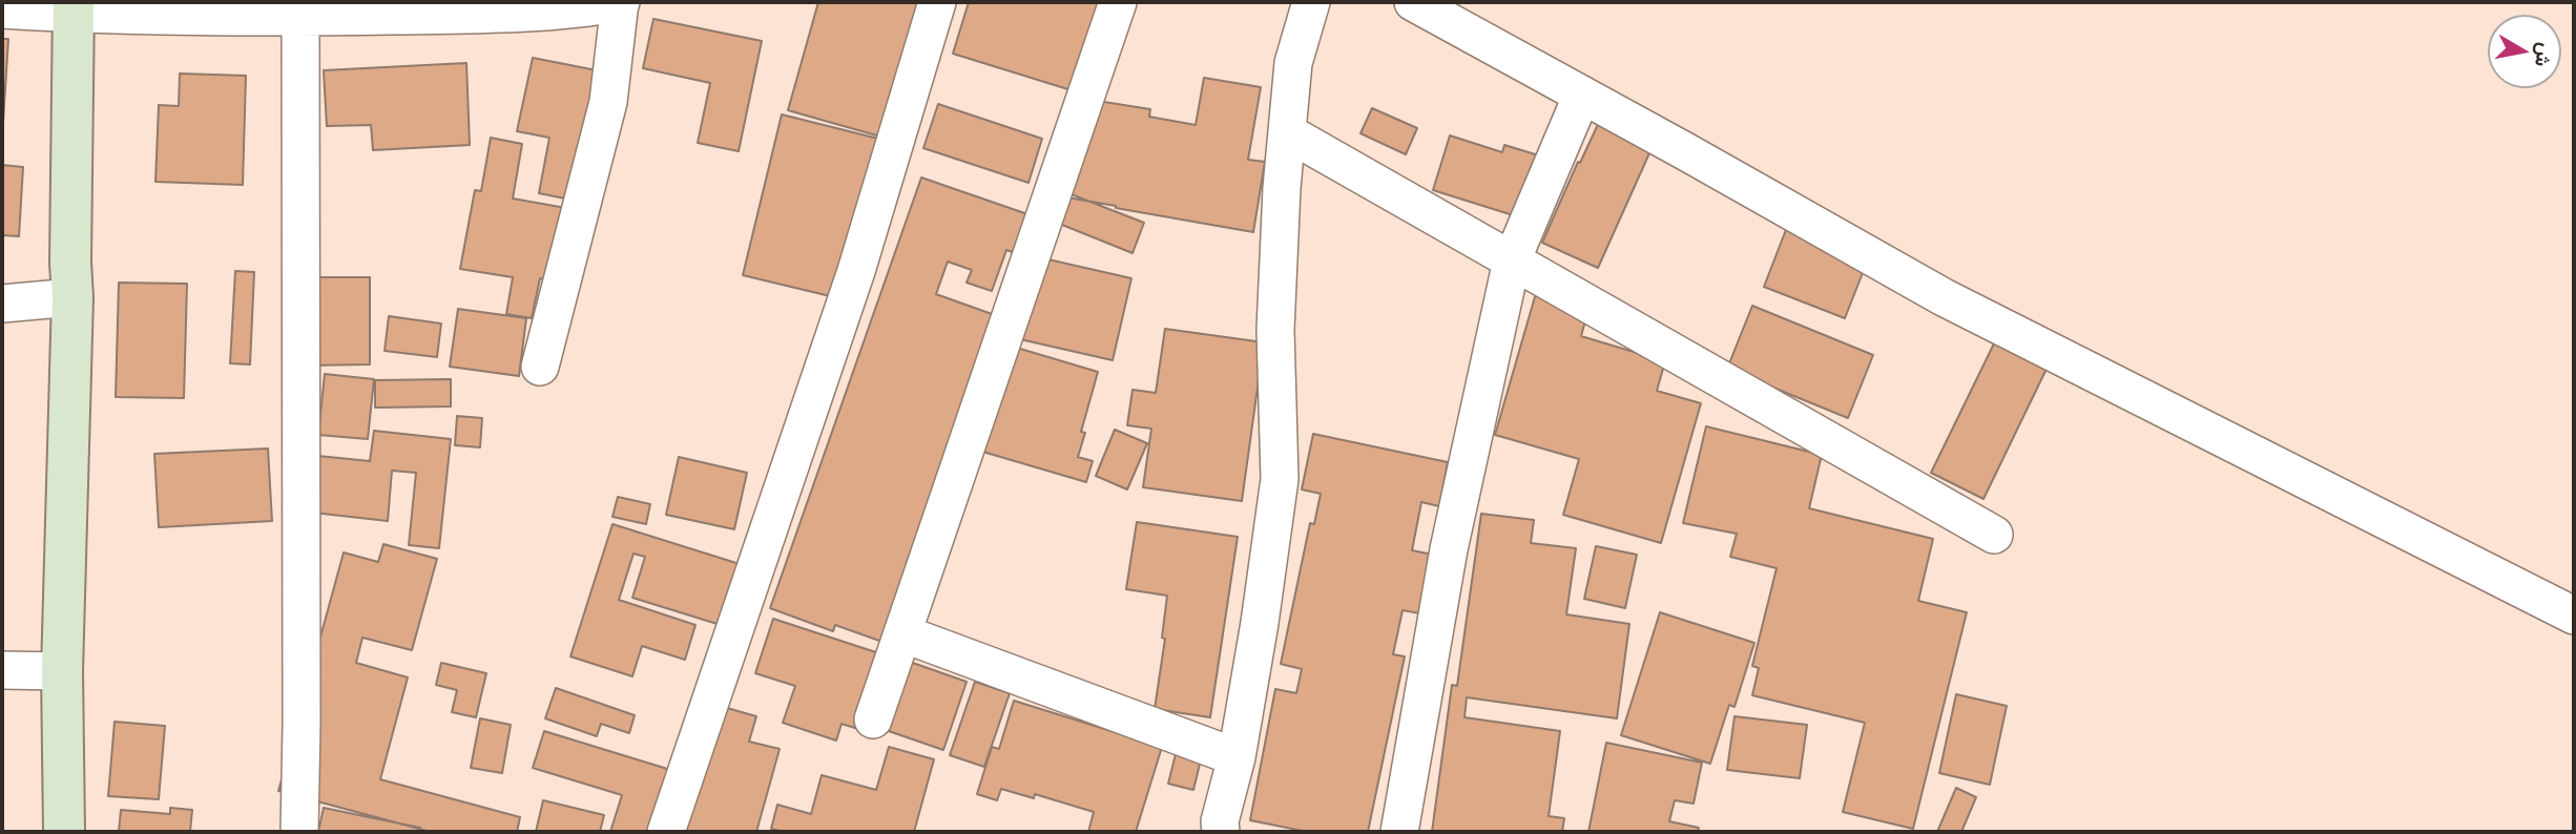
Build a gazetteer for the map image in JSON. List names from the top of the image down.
{
  "north": "right"
}
